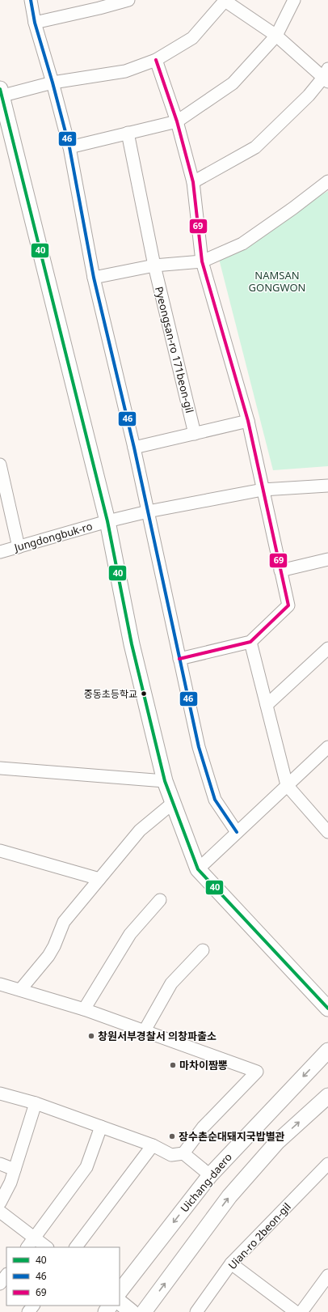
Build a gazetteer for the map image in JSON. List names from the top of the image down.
{
  "streets": {
    "main road": ["Uichang-daero"],
    "street": ["Pyeongsan-ro 171beon-gil", "Jungdongbuk-ro", "Uian-ro 2beon-gil"]
  },
  "parks": ["NAMSAN GONGWON"],
  "places": [
    "중동초등학교",
    "창원서부경찰서 의창파출소",
    "마차이짬뽕",
    "장수촌순대돼지국밥별관"
  ],
  "lines": ["transit line 46", "transit line 69", "transit line 40"],
  "legend": ["40", "46", "69"]
}
